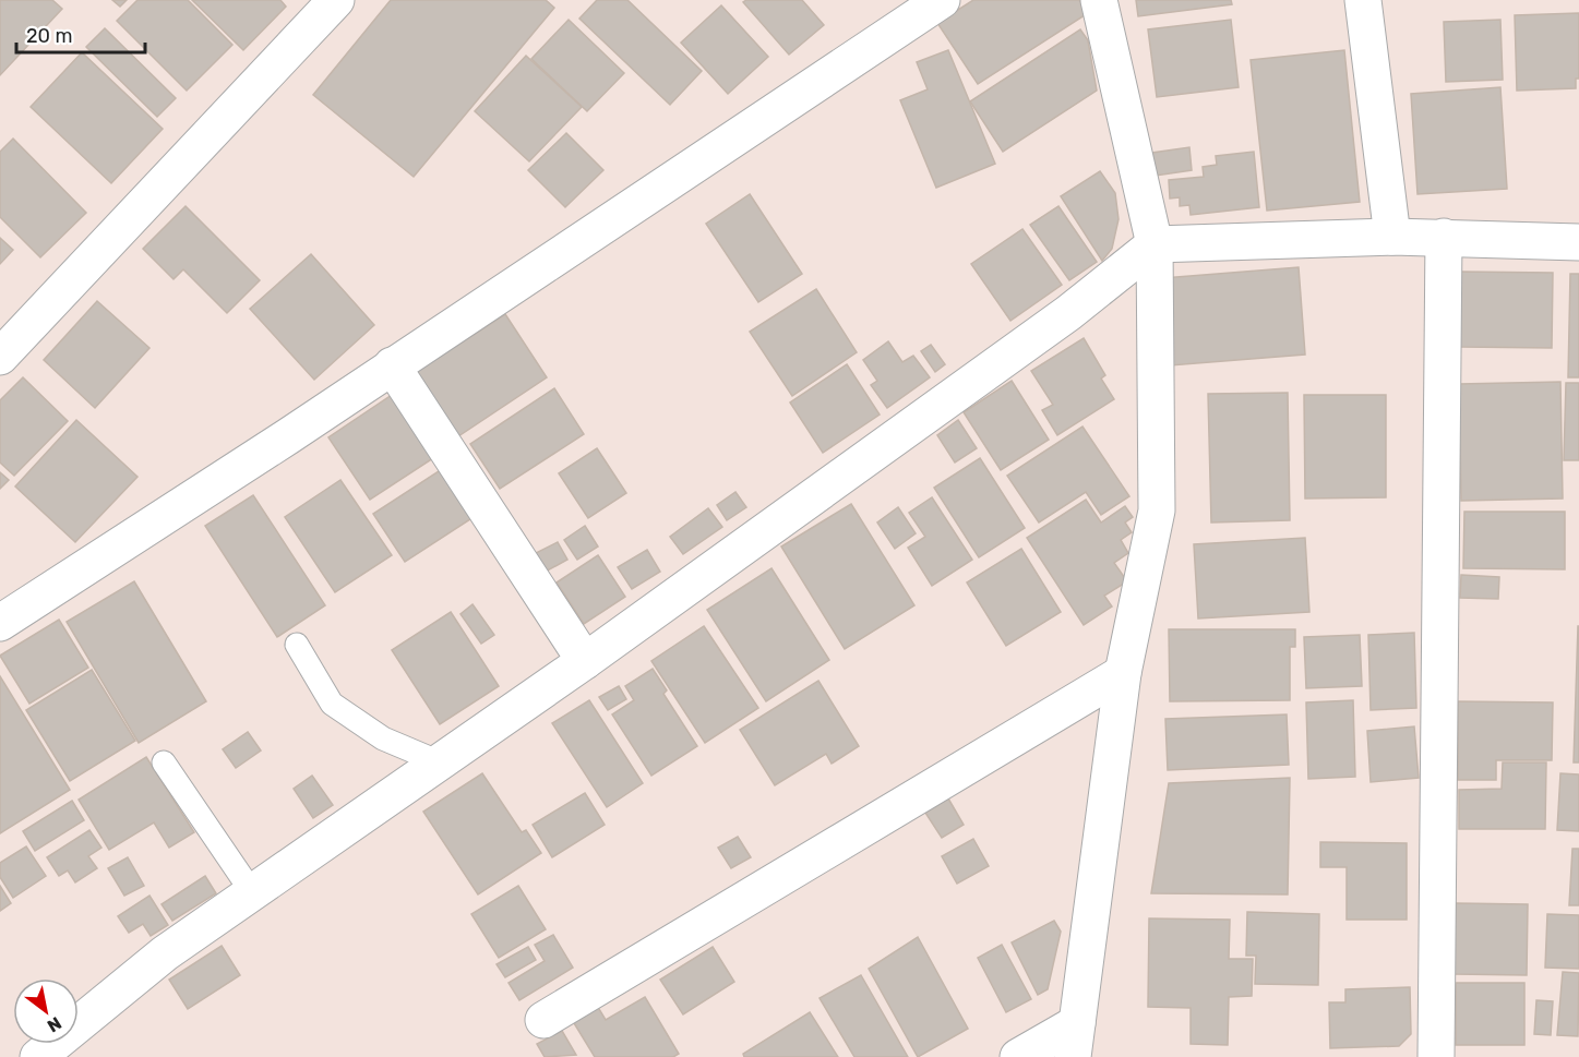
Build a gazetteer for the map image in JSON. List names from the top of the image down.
{
  "scale_bar": "20 m",
  "north": "bottom right"
}
